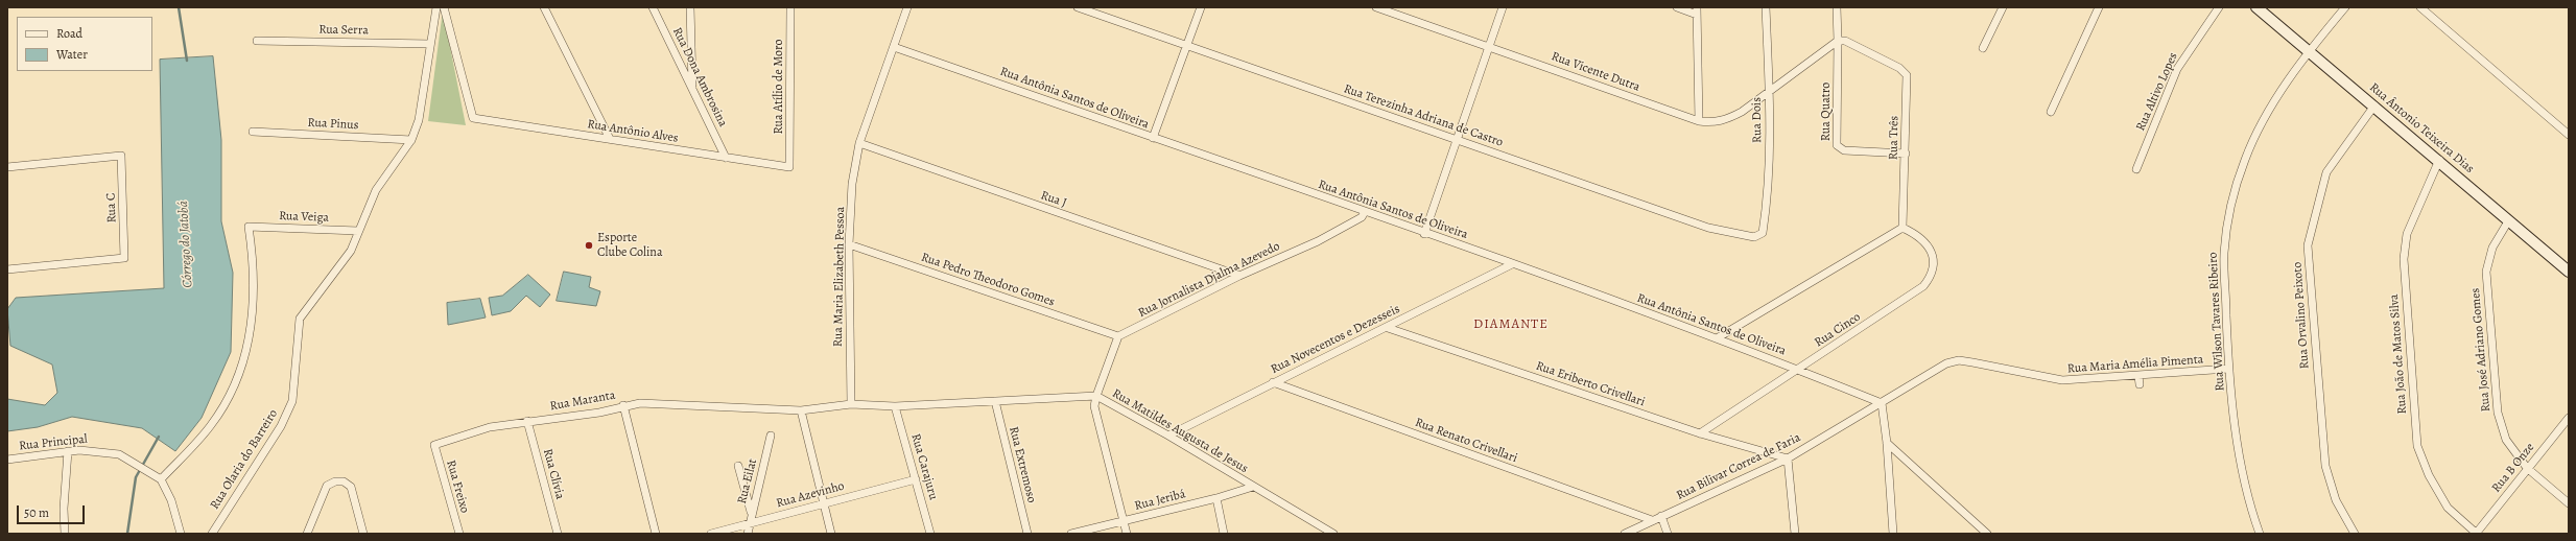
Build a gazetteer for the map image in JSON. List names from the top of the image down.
{
  "streets": {
    "main road": ["Rua Ântonio Teixeira Dias"],
    "street": [
      "Rua Serra",
      "Rua Vicente Dutra",
      "Rua Dona Ambrosina",
      "Rua Atílio de Moro",
      "Rua Altivo Lopes",
      "Rua Antônia Santos de Oliveira",
      "Rua Quatro",
      "Rua Terezinha Adriana de Castro",
      "Rua Dois",
      "Rua Pinus",
      "Rua Antônio Alves",
      "Rua Três",
      "Rua J",
      "Rua C",
      "Rua Veiga",
      "Rua Maria Elizabeth Pessoa",
      "Rua Pedro Theodoro Gomes",
      "Rua Jornalista Djalma Azevedo",
      "Rua Orvalino Peixoto",
      "Rua Wilson Tavares Ribeiro",
      "Rua Cinco",
      "Rua Novecentos e Dezesseis",
      "Rua José Adriano Gomes",
      "Rua João de Matos Silva",
      "Rua Maria Amélia Pimenta",
      "Rua Eriberto Crivellari",
      "Rua Maranta",
      "Rua Matildes Augusta de Jesus",
      "Rua Renato Crivellari",
      "Rua Principal",
      "Rua Olaria do Barreiro",
      "Rua Extremoso",
      "Rua Carajuru",
      "Rua Bilivar Correa de Faria",
      "Rua B Onze",
      "Rua Clívia",
      "Rua Eilat",
      "Rua Freixo",
      "Rua Azevinho",
      "Rua Jeribá"
    ]
  },
  "crossings": [
    ["Rua Serra", "Rua Olaria do Barreiro"],
    ["Rua Dona Ambrosina", "Rua Antônio Alves"],
    ["Rua Atílio de Moro", "Rua Antônio Alves"],
    ["Rua Antônia Santos de Oliveira", "Rua Maria Elizabeth Pessoa"],
    ["Rua Antônia Santos de Oliveira", "Rua Jornalista Djalma Azevedo"],
    ["Rua Antônia Santos de Oliveira", "Rua Cinco"],
    ["Rua Antônia Santos de Oliveira", "Rua Novecentos e Dezesseis"],
    ["Rua Antônia Santos de Oliveira", "Rua Maria Amélia Pimenta"],
    ["Rua Antônia Santos de Oliveira", "Rua Bilivar Correa de Faria"],
    ["Rua Quatro", "Rua Três"],
    ["Rua Terezinha Adriana de Castro", "Rua Dois"],
    ["Rua Pinus", "Rua Olaria do Barreiro"],
    ["Rua Ântonio Teixeira Dias", "Rua Orvalino Peixoto"],
    ["Rua Ântonio Teixeira Dias", "Rua Wilson Tavares Ribeiro"],
    ["Rua Ântonio Teixeira Dias", "Rua José Adriano Gomes"],
    ["Rua Ântonio Teixeira Dias", "Rua João de Matos Silva"],
    ["Rua Três", "Rua Cinco"],
    ["Rua J", "Rua Maria Elizabeth Pessoa"],
    ["Rua J", "Rua Jornalista Djalma Azevedo"],
    ["Rua Veiga", "Rua Principal"],
    ["Rua Veiga", "Rua Olaria do Barreiro"],
    ["Rua Maria Elizabeth Pessoa", "Rua Pedro Theodoro Gomes"],
    ["Rua Maria Elizabeth Pessoa", "Rua Matildes Augusta de Jesus"],
    ["Rua Pedro Theodoro Gomes", "Rua Jornalista Djalma Azevedo"],
    ["Rua Wilson Tavares Ribeiro", "Rua Maria Amélia Pimenta"],
    ["Rua Cinco", "Rua Eriberto Crivellari"],
    ["Rua Novecentos e Dezesseis", "Rua Eriberto Crivellari"],
    ["Rua Novecentos e Dezesseis", "Rua Matildes Augusta de Jesus"],
    ["Rua Novecentos e Dezesseis", "Rua Renato Crivellari"],
    ["Rua José Adriano Gomes", "Rua B Onze"],
    ["Rua João de Matos Silva", "Rua B Onze"],
    ["Rua Maria Amélia Pimenta", "Rua Bilivar Correa de Faria"],
    ["Rua Eriberto Crivellari", "Rua Bilivar Correa de Faria"],
    ["Rua Maranta", "Rua Matildes Augusta de Jesus"],
    ["Rua Maranta", "Rua Clívia"],
    ["Rua Maranta", "Rua Freixo"],
    ["Rua Matildes Augusta de Jesus", "Rua Extremoso"],
    ["Rua Matildes Augusta de Jesus", "Rua Carajuru"],
    ["Rua Matildes Augusta de Jesus", "Rua Jeribá"],
    ["Rua Renato Crivellari", "Rua Bilivar Correa de Faria"],
    ["Rua Carajuru", "Rua Azevinho"],
    ["Rua Eilat", "Rua Azevinho"]
  ],
  "districts": ["DIAMANTE"],
  "water": ["Córrego do Jatobá"],
  "places": ["Esporte Clube Colina"],
  "legend": ["Road", "Water"],
  "scale_bar": "50 m"
}
